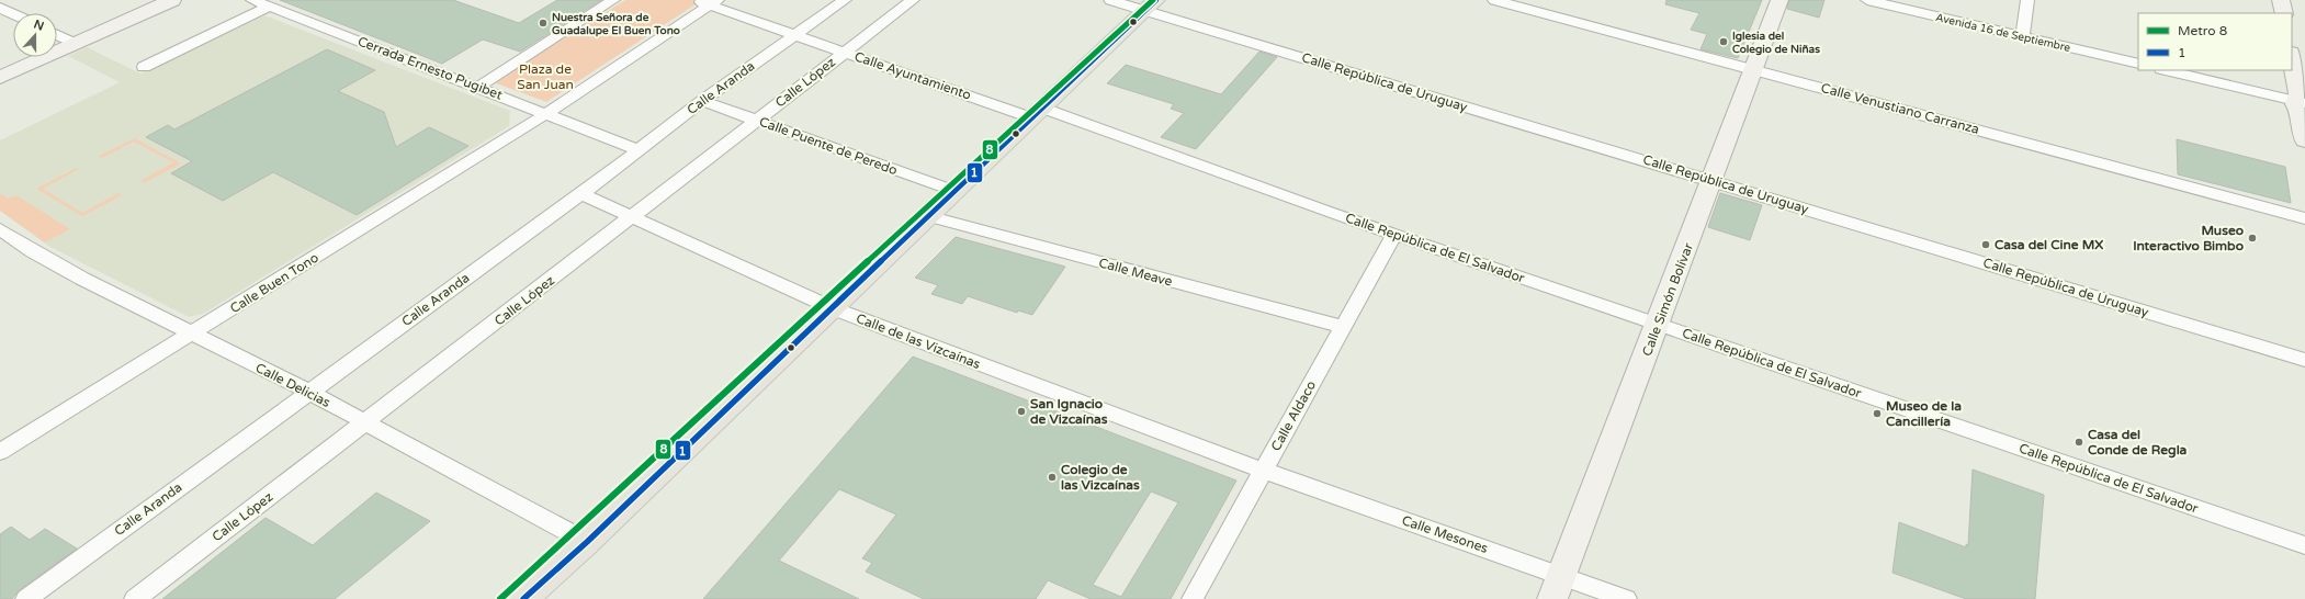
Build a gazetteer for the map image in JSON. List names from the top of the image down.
{
  "streets": {
    "street": [
      "Avenida 16 de Septiembre",
      "Cerrada Ernesto Pugibet",
      "Calle Ayuntamiento",
      "Calle López",
      "Calle República de Uruguay",
      "Calle Aranda",
      "Calle Venustiano Carranza",
      "Calle Puente de Peredo",
      "Calle República de El Salvador",
      "Calle Meave",
      "Calle Buen Tono",
      "Calle Simón Bolívar",
      "Calle de las Vizcaínas",
      "Calle Delicias",
      "Calle Aldaco",
      "Calle Mesones"
    ]
  },
  "crossings": [
    ["Cerrada Ernesto Pugibet", "Calle Aranda"],
    ["Cerrada Ernesto Pugibet", "Calle Buen Tono"],
    ["Calle Ayuntamiento", "Calle López"],
    ["Calle Ayuntamiento", "Calle Aranda"],
    ["Calle Ayuntamiento", "Calle República de El Salvador"],
    ["Calle Ayuntamiento", "Calle Buen Tono"],
    ["Calle López", "Calle Puente de Peredo"],
    ["Calle López", "Calle de las Vizcaínas"],
    ["Calle López", "Calle Delicias"],
    ["Calle República de Uruguay", "Calle Simón Bolívar"],
    ["Calle Aranda", "Calle Puente de Peredo"],
    ["Calle Aranda", "Calle de las Vizcaínas"],
    ["Calle Aranda", "Calle Delicias"],
    ["Calle Venustiano Carranza", "Calle Simón Bolívar"],
    ["Calle República de El Salvador", "Calle Simón Bolívar"],
    ["Calle República de El Salvador", "Calle Aldaco"],
    ["Calle Meave", "Calle Aldaco"],
    ["Calle Buen Tono", "Calle Delicias"],
    ["Calle Simón Bolívar", "Calle Mesones"],
    ["Calle de las Vizcaínas", "Calle Aldaco"],
    ["Calle de las Vizcaínas", "Calle Mesones"],
    ["Calle Aldaco", "Calle Mesones"]
  ],
  "parks": ["Plaza de San Juan"],
  "places": [
    "Nuestra Señora de Guadalupe El Buen Tono",
    "Iglesia del Colegio de Niñas",
    "Museo Interactivo Bimbo",
    "Casa del Cine MX",
    "San Ignacio de Vizcaínas",
    "Museo de la Cancillería",
    "Casa del Conde de Regla",
    "Colegio de las Vizcaínas"
  ],
  "lines": ["metro line 8", "transit line 1"],
  "legend": ["Metro 8", "1"],
  "north": "top"
}
